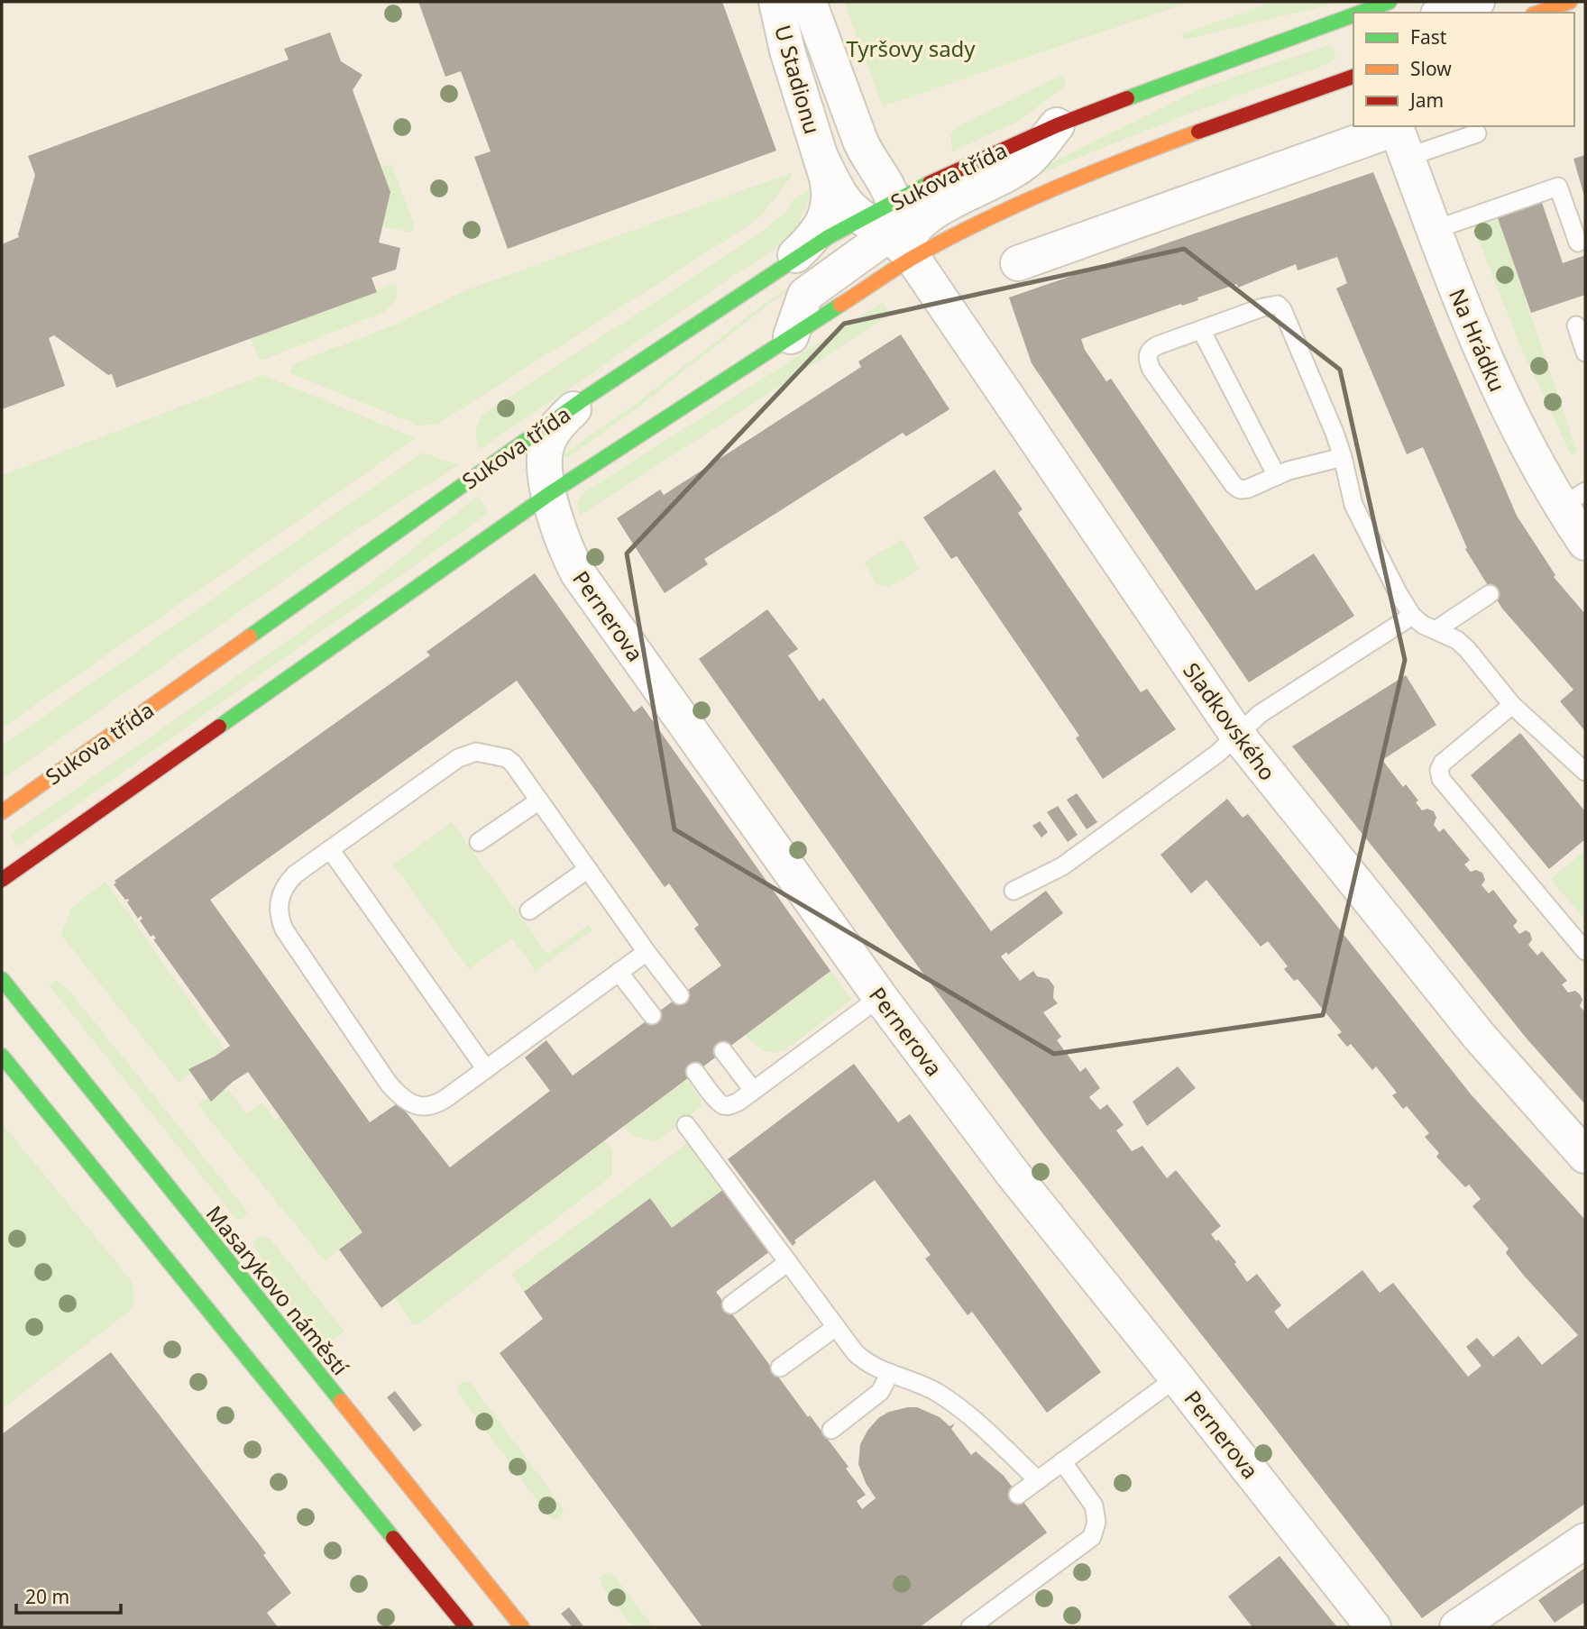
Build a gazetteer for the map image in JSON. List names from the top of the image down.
{
  "streets": {
    "street": [
      "U Stadionu",
      "Sukova třída",
      "Na Hrádku",
      "Pernerova",
      "Sladkovského",
      "Masarykovo náměstí"
    ]
  },
  "crossings": [
    ["U Stadionu", "Sukova třída"],
    ["U Stadionu", "Sladkovského"],
    ["Sukova třída", "Pernerova"],
    ["Sukova třída", "Sladkovského"]
  ],
  "parks": ["Tyršovy sady"],
  "legend": ["Fast", "Slow", "Jam"],
  "scale_bar": "20 m"
}
